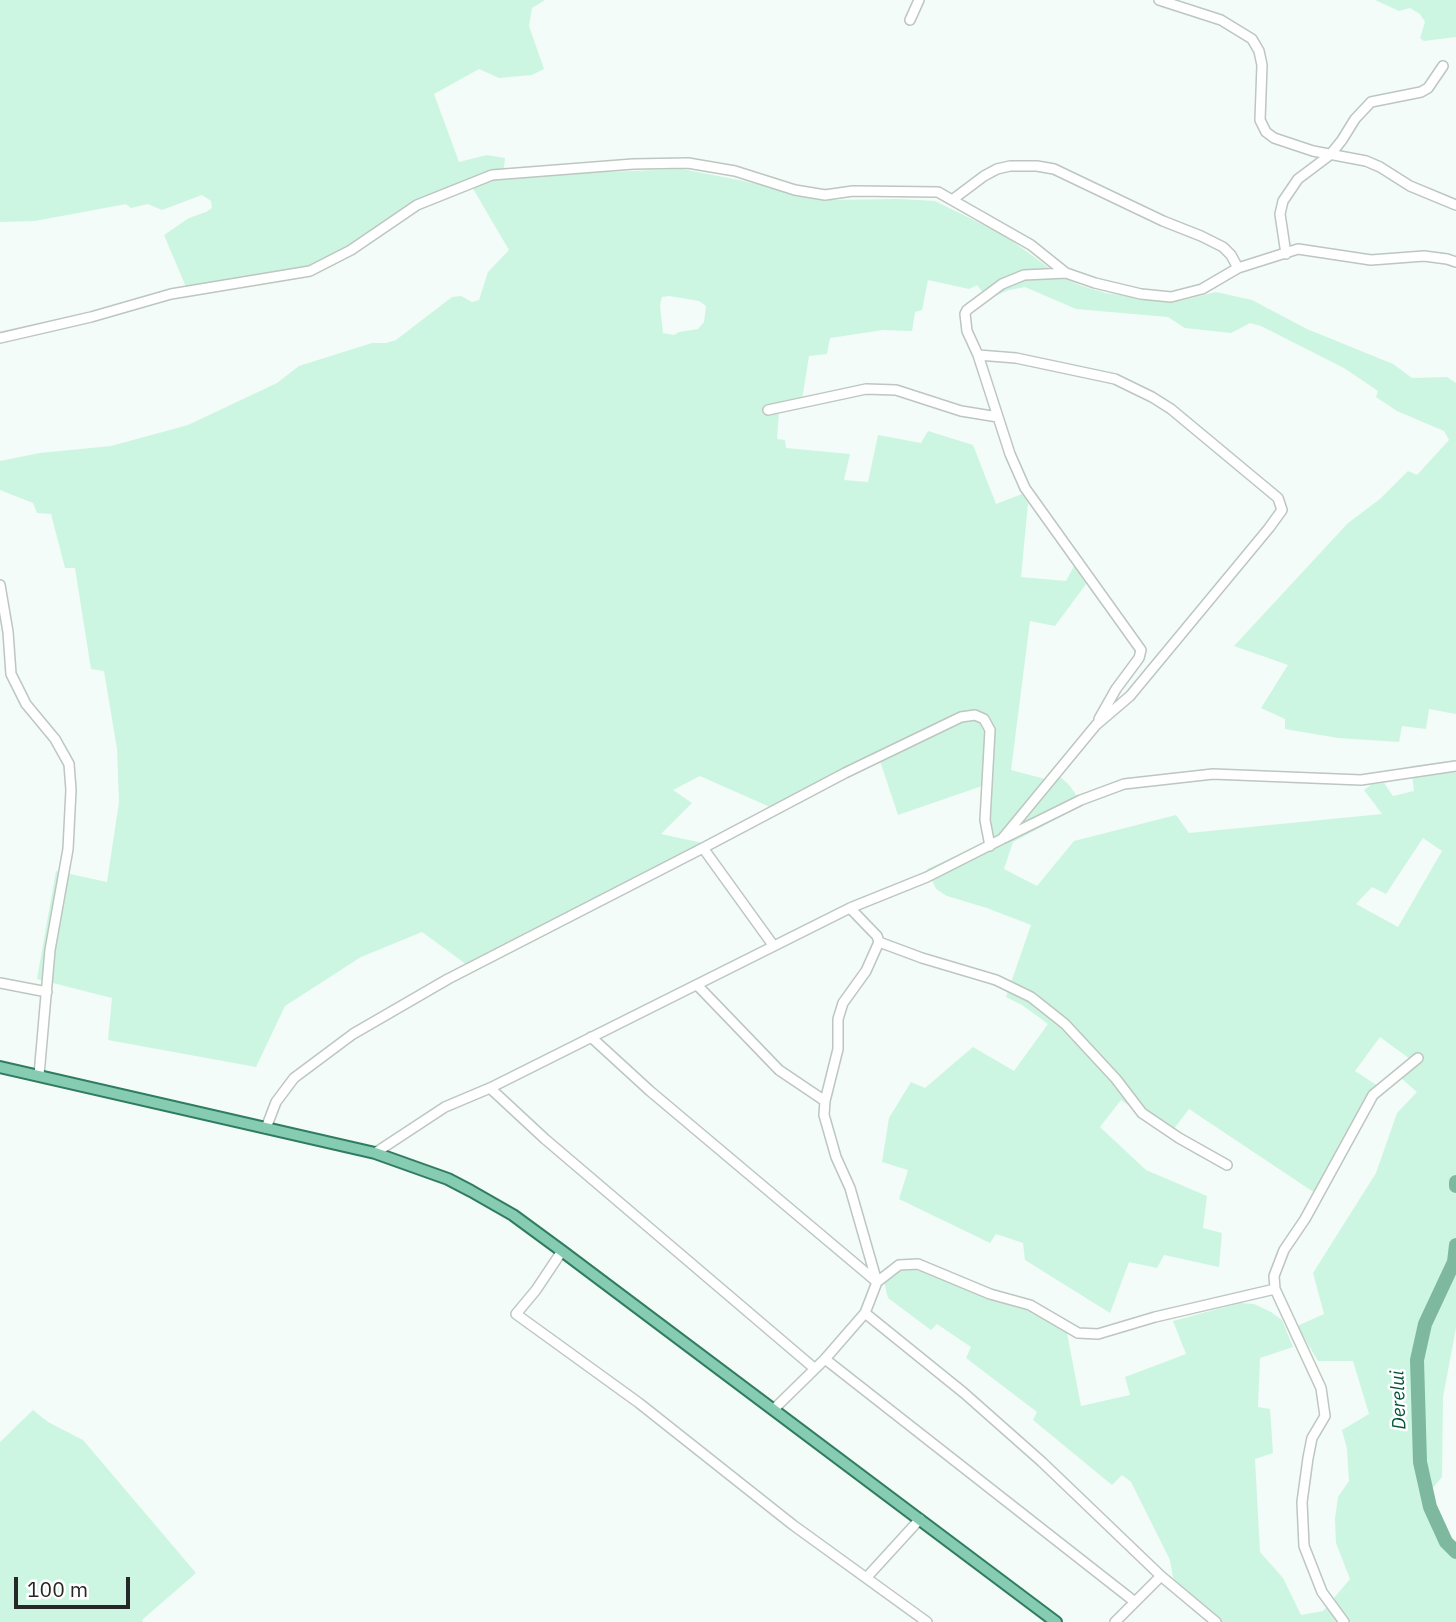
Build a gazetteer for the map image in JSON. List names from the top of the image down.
{
  "water": ["Derelui"],
  "scale_bar": "100 m"
}
